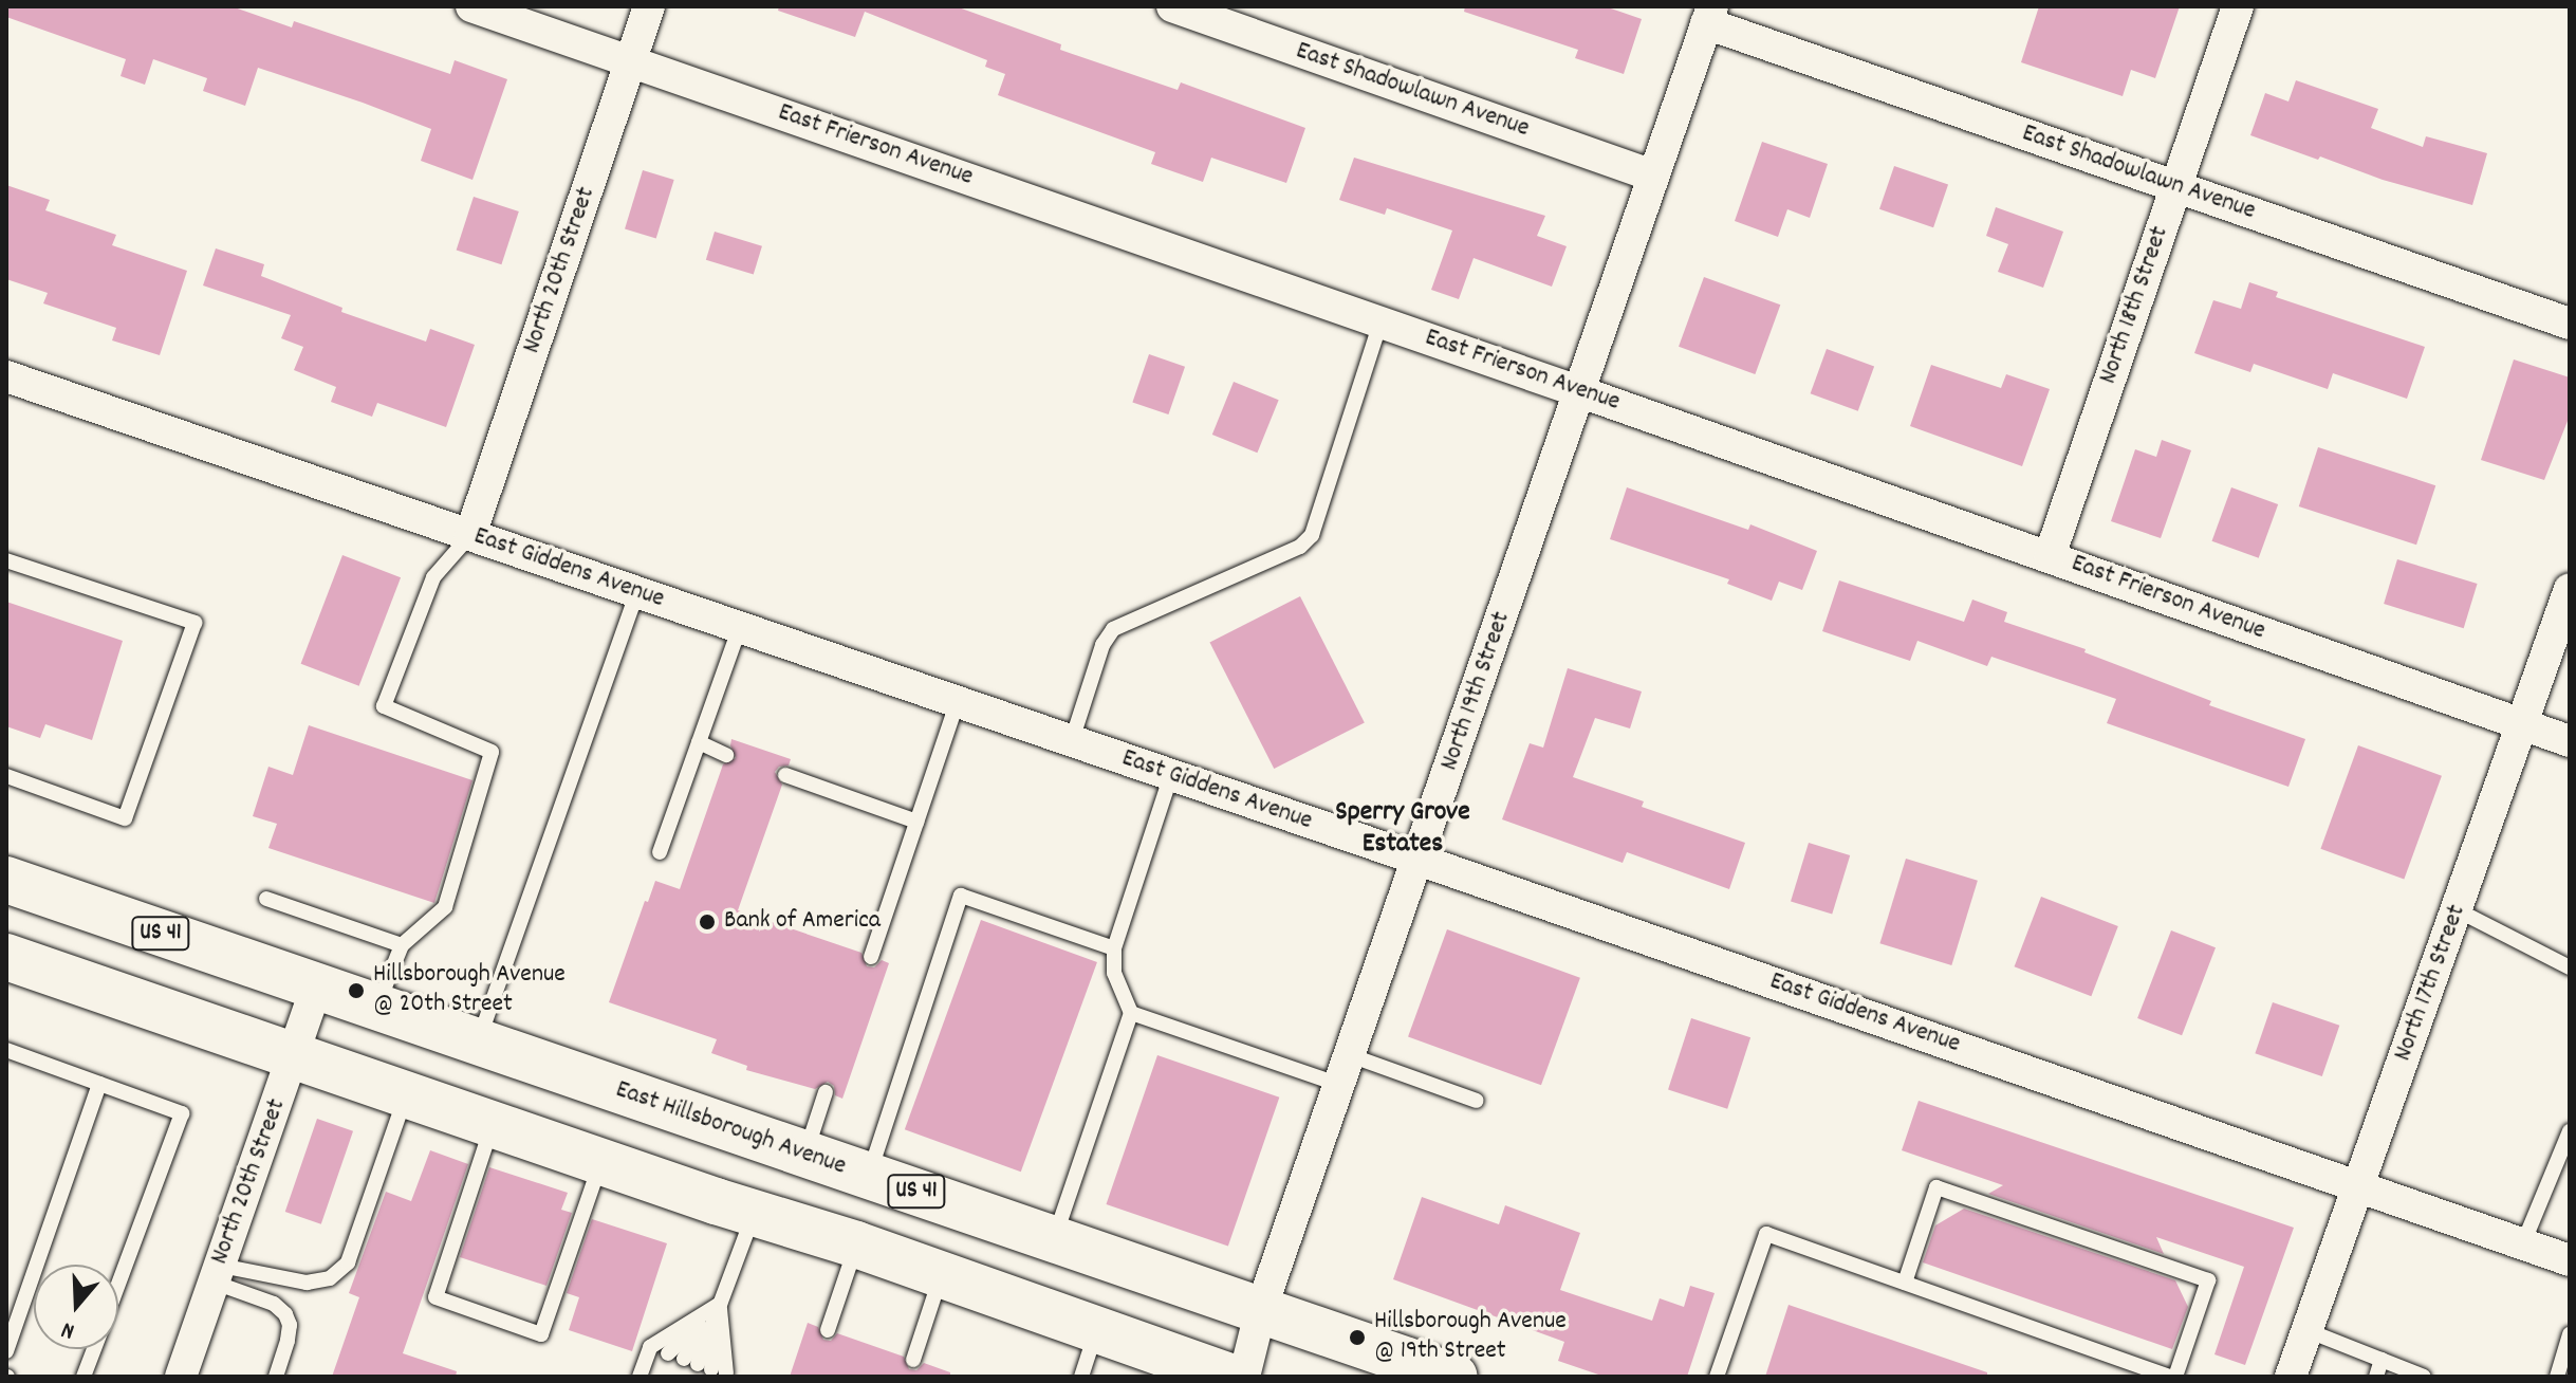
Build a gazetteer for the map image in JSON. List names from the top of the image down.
{
  "streets": {
    "main road": ["US 41", "East Hillsborough Avenue"],
    "street": [
      "East Shadowlawn Avenue",
      "East Frierson Avenue",
      "North 20th Street",
      "North 18th Street",
      "East Giddens Avenue",
      "North 19th Street",
      "North 17th Street"
    ]
  },
  "crossings": [
    ["East Shadowlawn Avenue", "North 18th Street"],
    ["East Shadowlawn Avenue", "North 19th Street"],
    ["East Frierson Avenue", "North 20th Street"],
    ["East Frierson Avenue", "North 18th Street"],
    ["East Frierson Avenue", "North 19th Street"],
    ["East Frierson Avenue", "North 17th Street"],
    ["North 20th Street", "East Giddens Avenue"],
    ["North 20th Street", "East Hillsborough Avenue"],
    ["East Giddens Avenue", "North 19th Street"],
    ["East Giddens Avenue", "North 17th Street"],
    ["North 19th Street", "East Hillsborough Avenue"]
  ],
  "districts": ["Sperry Grove Estates"],
  "places": ["Bank of America", "Hillsborough Avenue @ 20th Street", "Hillsborough Avenue @ 19th Street"],
  "north": "bottom"
}
